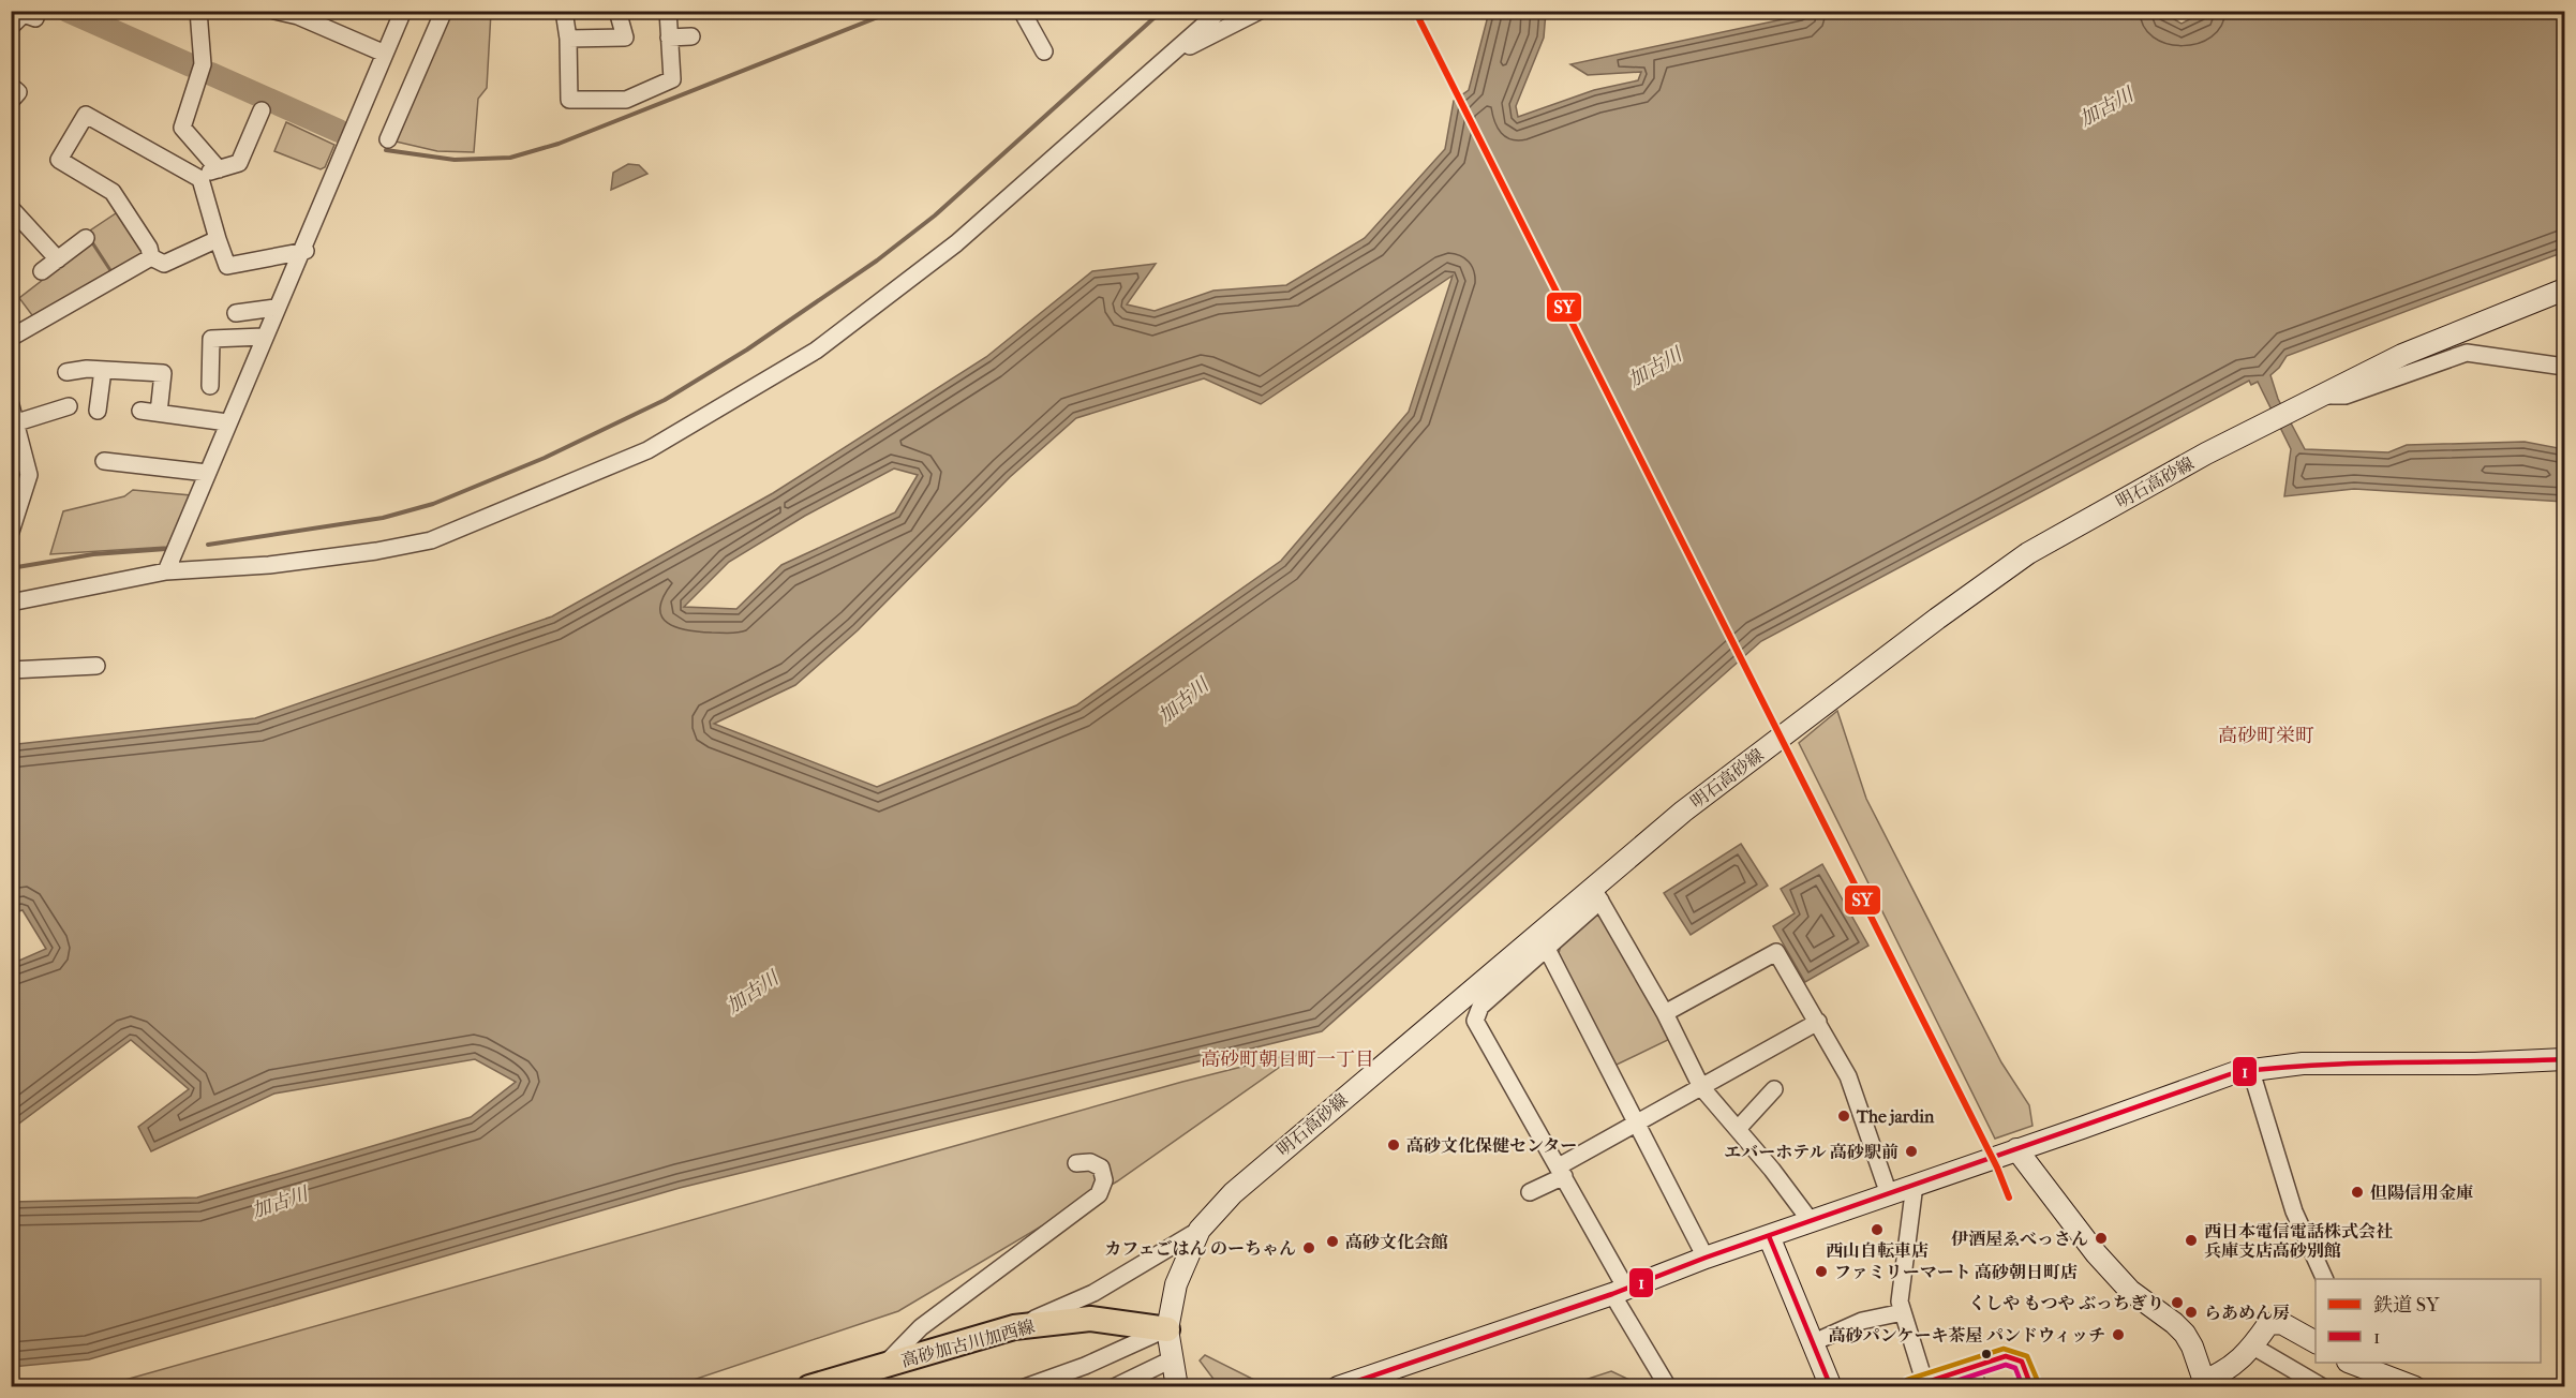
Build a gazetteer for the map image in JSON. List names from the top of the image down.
{
  "streets": {
    "main road": ["高砂加古川加西線"],
    "street": ["明石高砂線"]
  },
  "crossings": [
    ["明石高砂線", "高砂加古川加西線"]
  ],
  "districts": ["高砂町栄町", "高砂町朝日町一丁目"],
  "water": ["加古川"],
  "places": [
    "The jardin",
    "高砂文化保健センター",
    "エバーホテル 高砂駅前",
    "但陽信用金庫",
    "西山自転車店",
    "伊酒屋ゑべっさん",
    "西日本電信電話株式会社 兵庫支店高砂別館",
    "高砂文化会館",
    "カフェごはん のーちゃん",
    "ファミリーマート 高砂朝日町店",
    "くしや もつや ぶっちぎり",
    "らあめん房",
    "高砂パンケーキ茶屋 パンドウィッチ"
  ],
  "lines": ["rail line SY", "transit line 1"],
  "legend": ["鉄道 SY", "1"]
}
